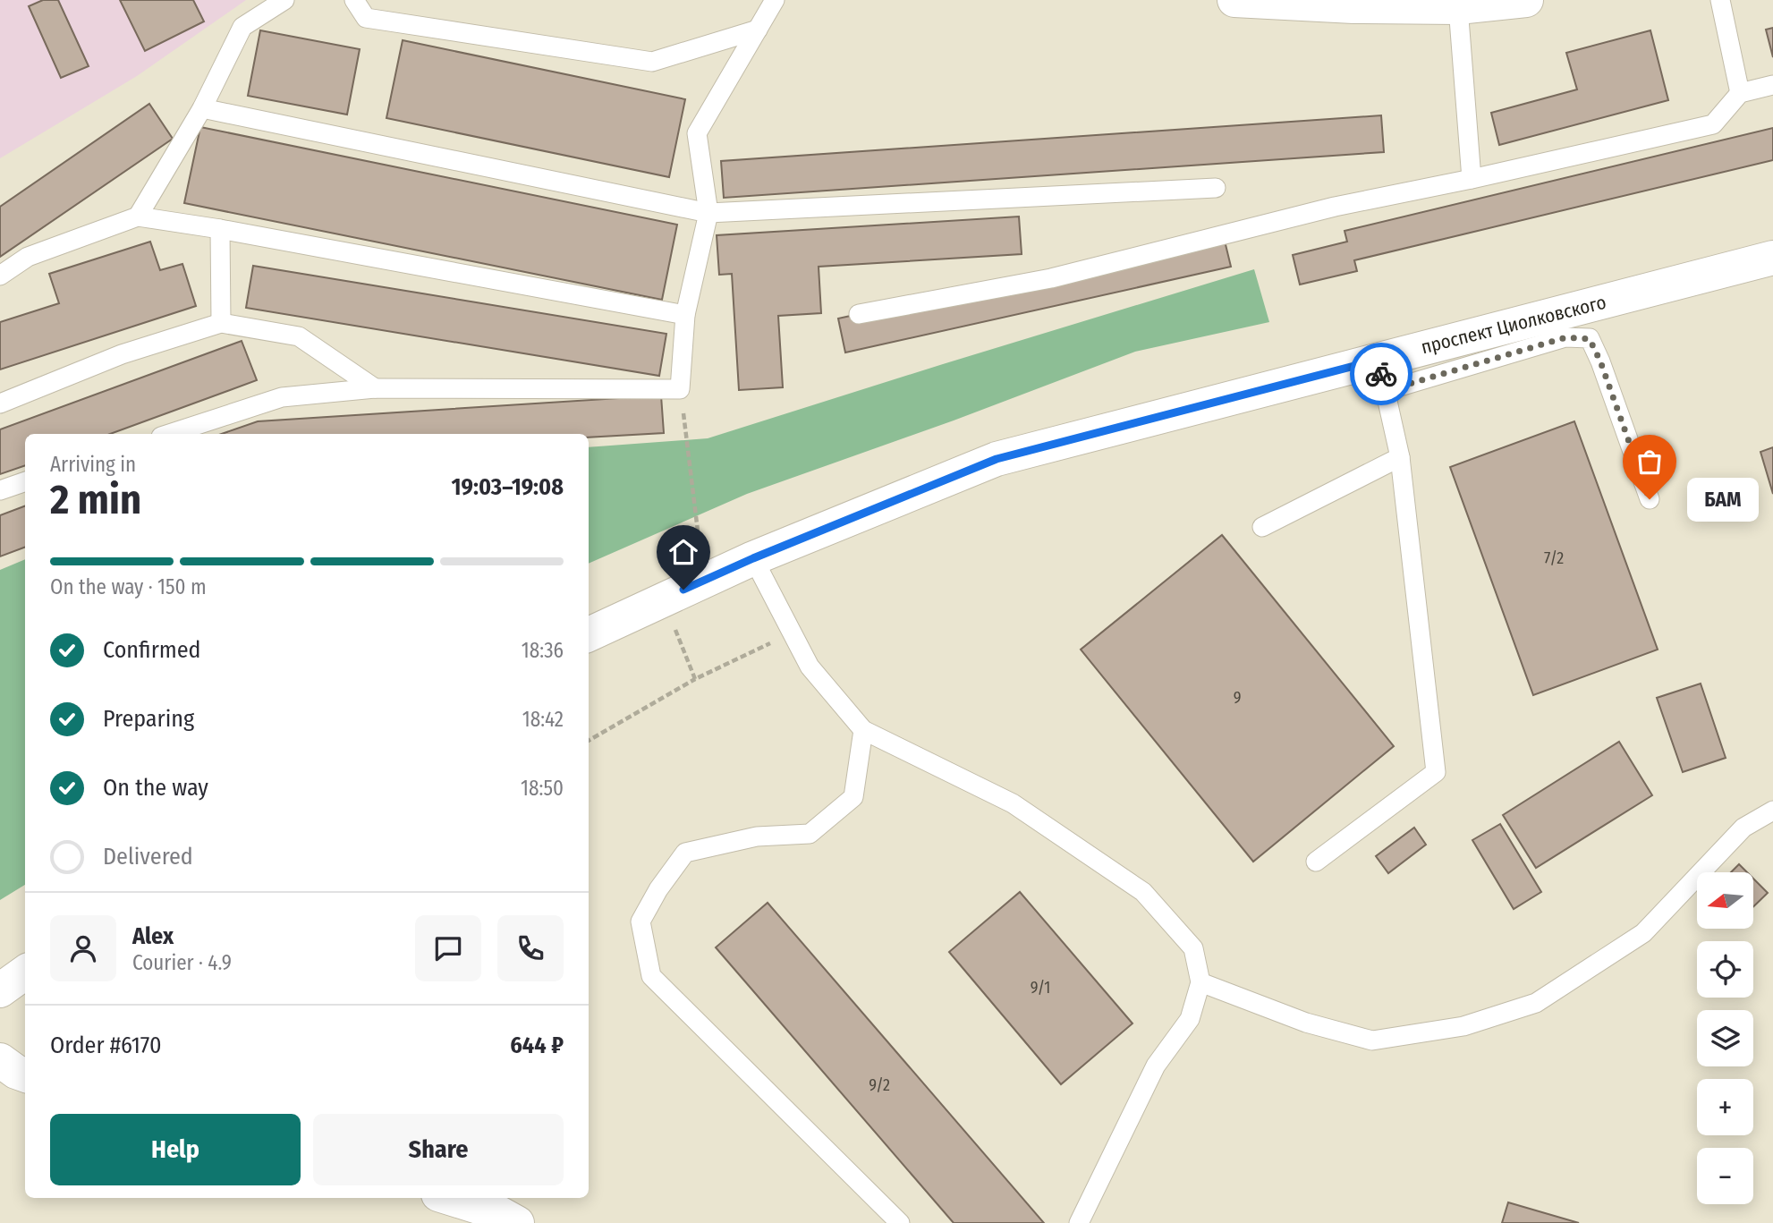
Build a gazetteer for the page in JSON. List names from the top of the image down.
{
  "streets": {
    "main road": ["проспект Циолковского"]
  },
  "places": ["БАМ"],
  "house_numbers": [
    "7/2",
    "9",
    "9/1",
    "9/2"
  ],
  "north": "left",
  "page": {
    "heading": ["2 min", "Arriving in", "19:03–19:08"],
    "panel": [
      "Alex",
      "Courier · 4.9",
      "Order #6170",
      "644 ₽"
    ],
    "bubble": "БАМ",
    "bar": "On the way · 150 m",
    "list": [
      ["Confirmed", "18:36"],
      ["Preparing", "18:42"],
      ["On the way", "18:50"],
      "Delivered"
    ],
    "map_buttons": ["+", "−"],
    "buttons": ["Help", "Share"]
  }
}
